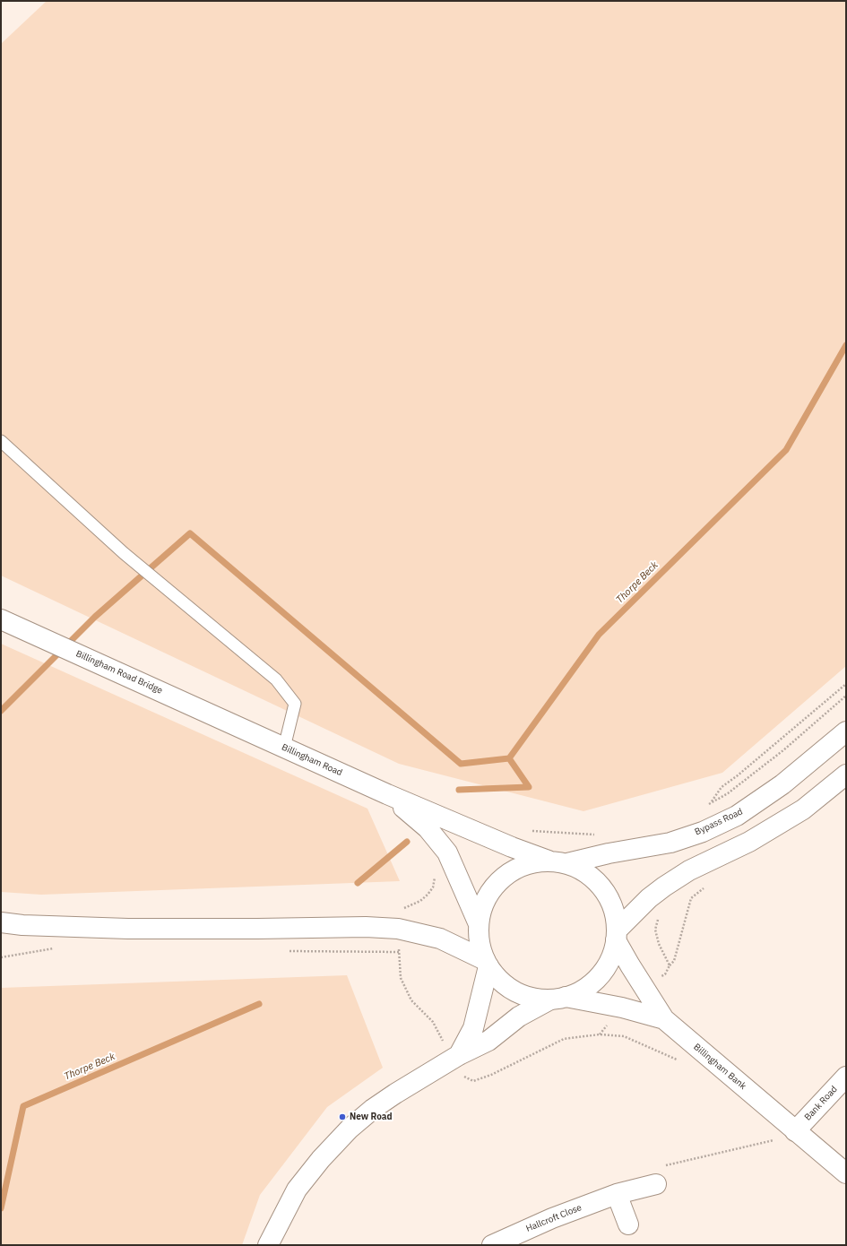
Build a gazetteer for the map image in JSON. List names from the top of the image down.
{
  "streets": {
    "main road": [
      "Billingham Road Bridge",
      "Billingham Road",
      "Bypass Road",
      "Billingham Bank",
      "Bank Road",
      "Hallcroft Close"
    ]
  },
  "crossings": [
    ["Billingham Road Bridge", "Billingham Road"],
    ["Billingham Bank", "Bank Road"]
  ],
  "water": ["Thorpe Beck"],
  "places": ["New Road"]
}
